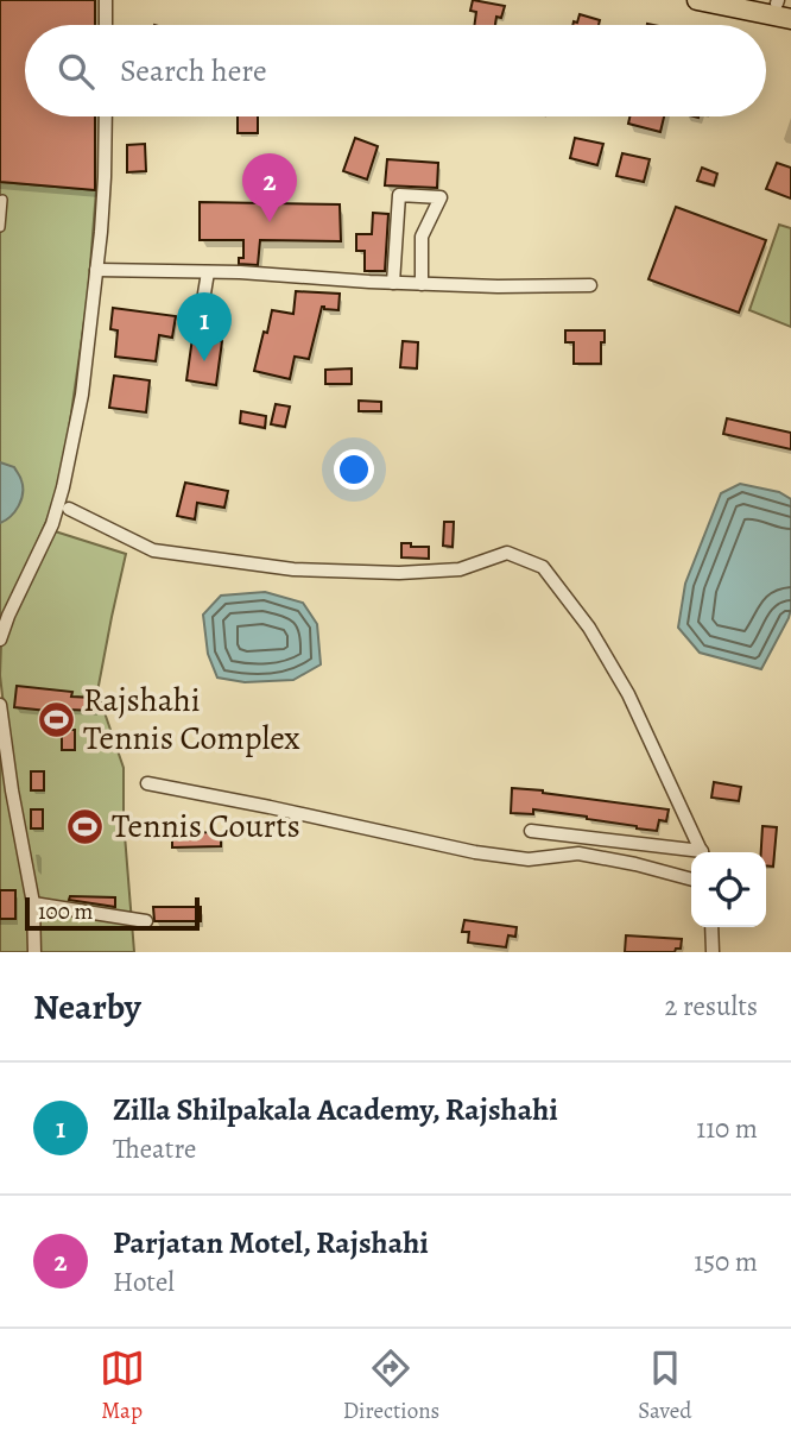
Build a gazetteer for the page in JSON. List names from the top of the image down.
{
  "places": {
    "sports": ["Rajshahi Tennis Complex", "Tennis Courts"]
  },
  "scale_bar": "100 m",
  "page": {
    "search": "Search here",
    "pins": ["2", "1"],
    "scale": "100 m",
    "heading": ["Nearby", "2 results"],
    "list": [
      {
        "mark": "1",
        "name": "Zilla Shilpakala Academy, Rajshahi",
        "note": "Theatre",
        "value": "110 m"
      },
      {
        "mark": "2",
        "name": "Parjatan Motel, Rajshahi",
        "note": "Hotel",
        "value": "150 m"
      }
    ],
    "nav": ["Map", "Directions", "Saved"]
  }
}
